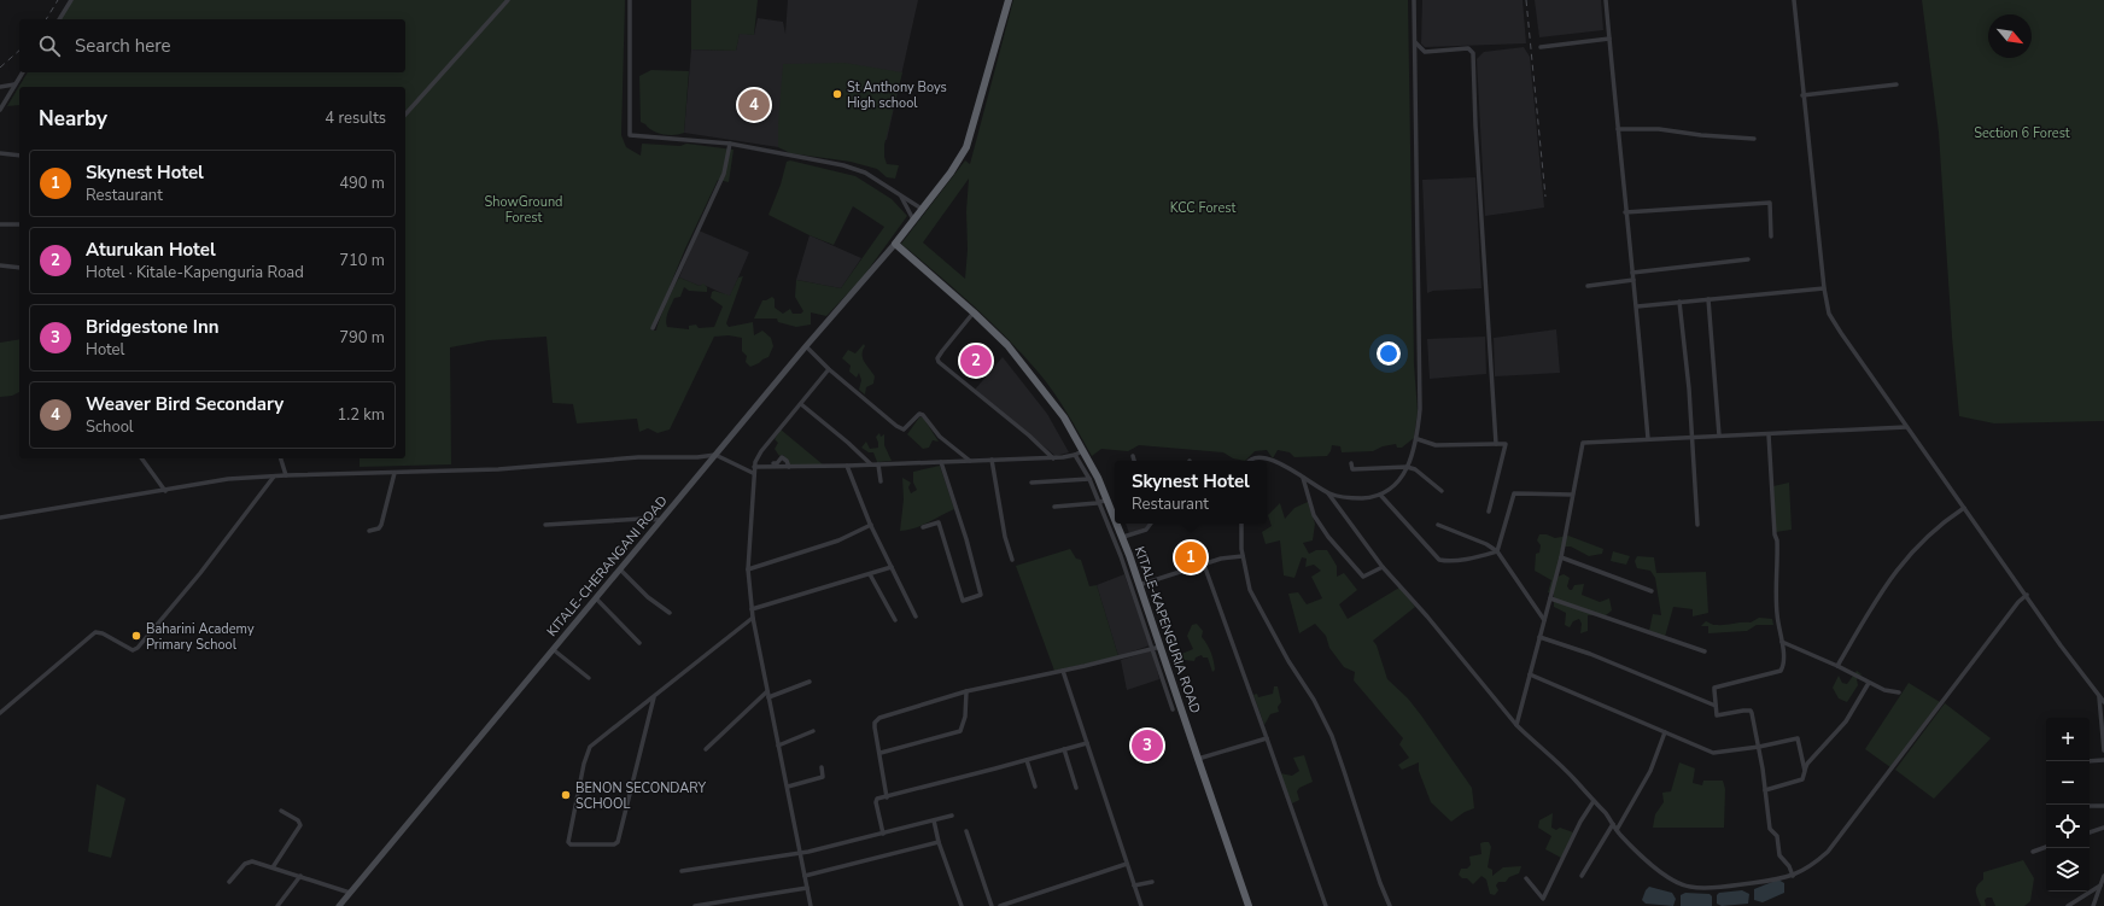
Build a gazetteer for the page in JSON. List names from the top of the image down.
{
  "streets": {
    "highway": ["KITALE-KAPENGURIA ROAD"],
    "main road": ["KITALE-CHERANGANI ROAD"]
  },
  "crossings": [
    ["KITALE-CHERANGANI ROAD", "KITALE-KAPENGURIA ROAD"]
  ],
  "parks": ["Section 6 Forest", "ShowGround Forest", "KCC Forest"],
  "places": ["St Anthony Boys High school", "Baharini Academy Primary School", "BENON SECONDARY SCHOOL"],
  "north": "bottom right",
  "page": {
    "search": "Search here",
    "pins": [
      "4",
      "2",
      "1",
      "3"
    ],
    "heading": ["Nearby", "4 results"],
    "list": [
      {
        "mark": "1",
        "name": "Skynest Hotel",
        "note": "Restaurant",
        "value": "490 m"
      },
      {
        "mark": "2",
        "name": "Aturukan Hotel",
        "note": "Hotel · Kitale-Kapenguria Road",
        "value": "710 m"
      },
      {
        "mark": "3",
        "name": "Bridgestone Inn",
        "note": "Hotel",
        "value": "790 m"
      },
      {
        "mark": "4",
        "name": "Weaver Bird Secondary",
        "note": "School",
        "value": "1.2 km"
      }
    ],
    "popup": ["Skynest Hotel", "Restaurant"],
    "map_buttons": ["+", "−"]
  }
}
